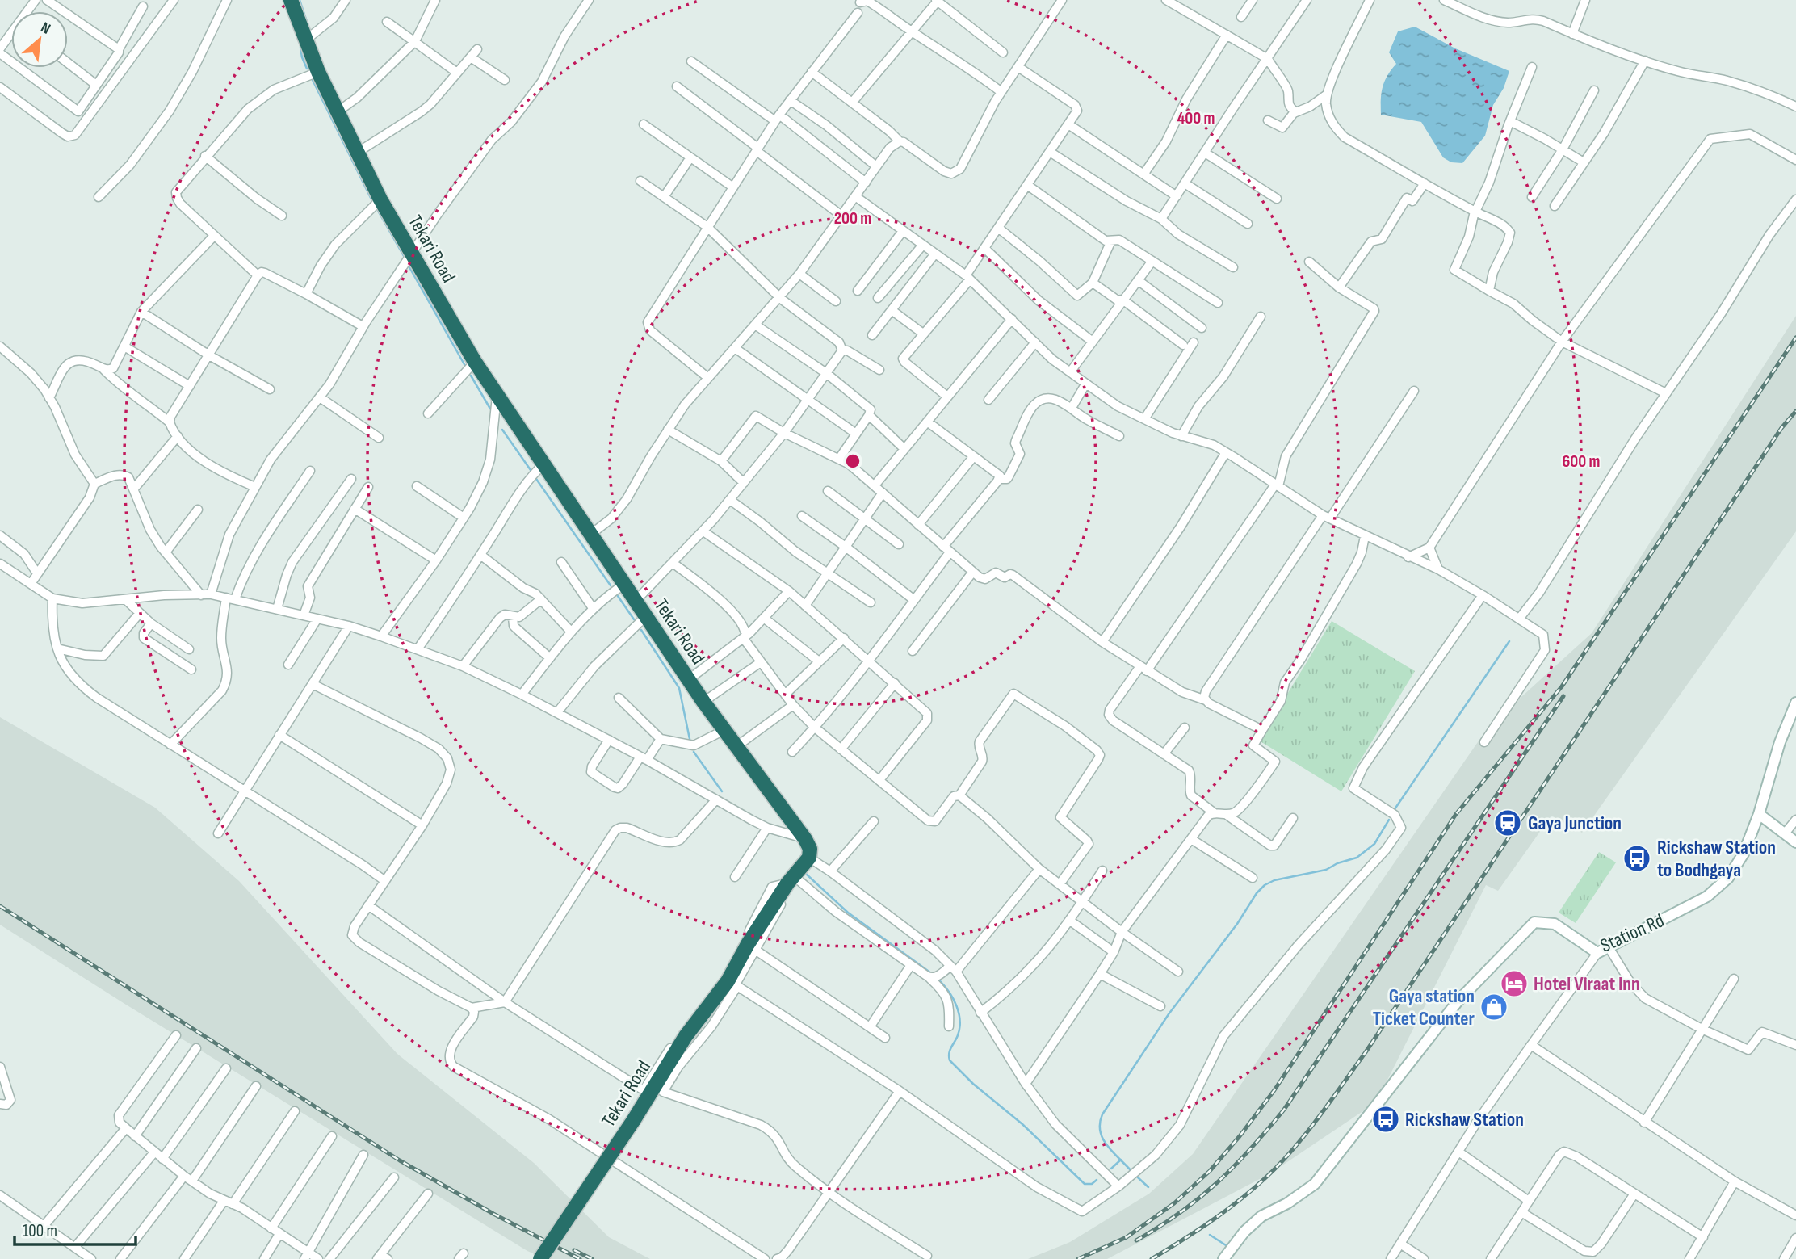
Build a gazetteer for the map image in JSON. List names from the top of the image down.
{
  "streets": {
    "highway": ["Tekari Road"],
    "street": ["Station Rd"]
  },
  "places": {
    "station": ["Gaya Junction"],
    "bus stop": ["Rickshaw Station to Bodhgaya", "Rickshaw Station"],
    "hotel": ["Hotel Viraat Inn"],
    "shop": ["Gaya station Ticket Counter"]
  },
  "scale_bar": "100 m",
  "north": "top right",
  "rings": ["400 m", "200 m", "600 m"]
}
